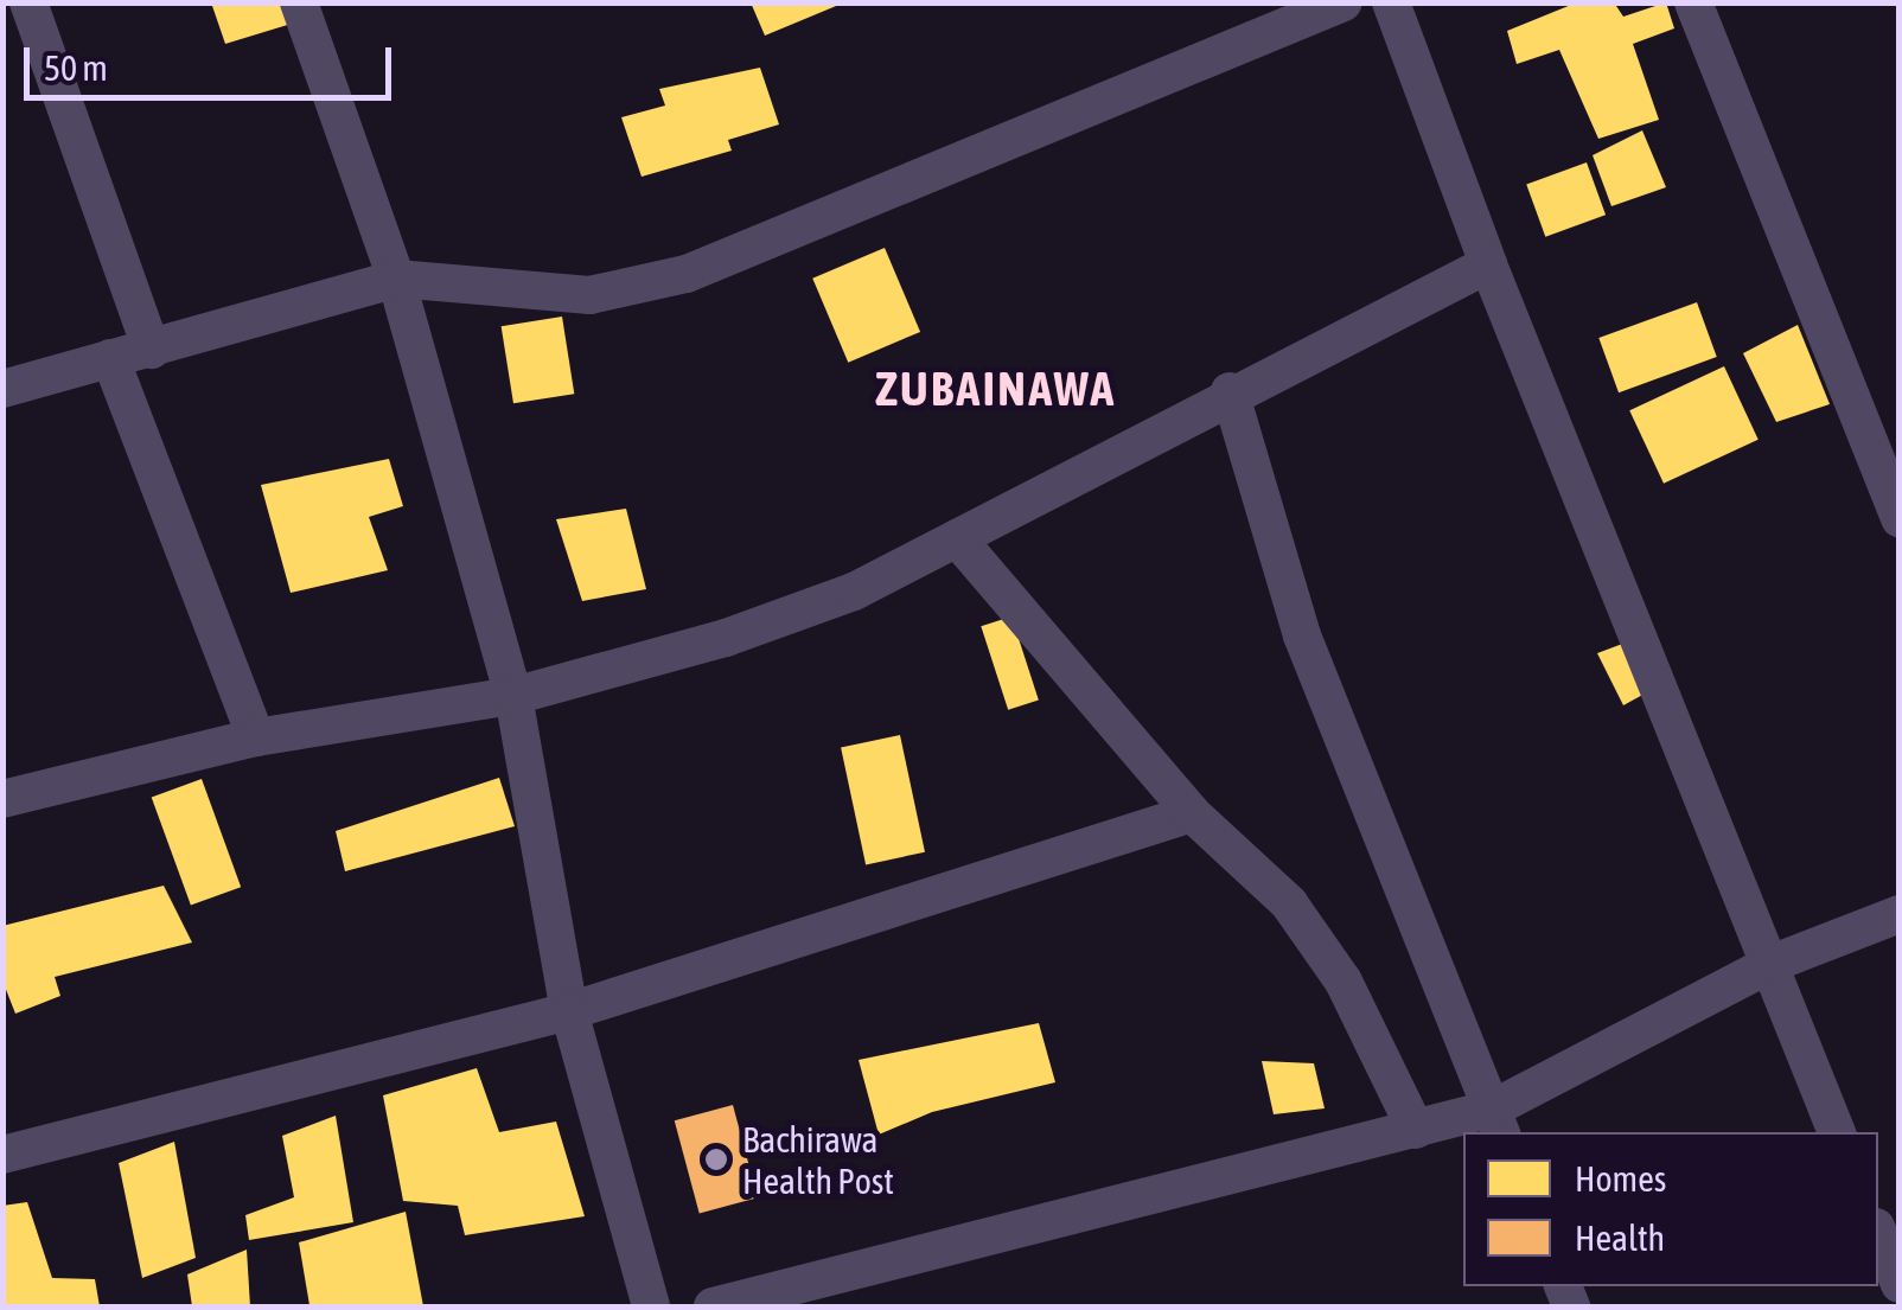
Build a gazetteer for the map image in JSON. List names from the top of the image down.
{
  "districts": ["ZUBAINAWA"],
  "places": ["Bachirawa Health Post"],
  "legend": ["Homes", "Health"],
  "scale_bar": "50 m"
}
